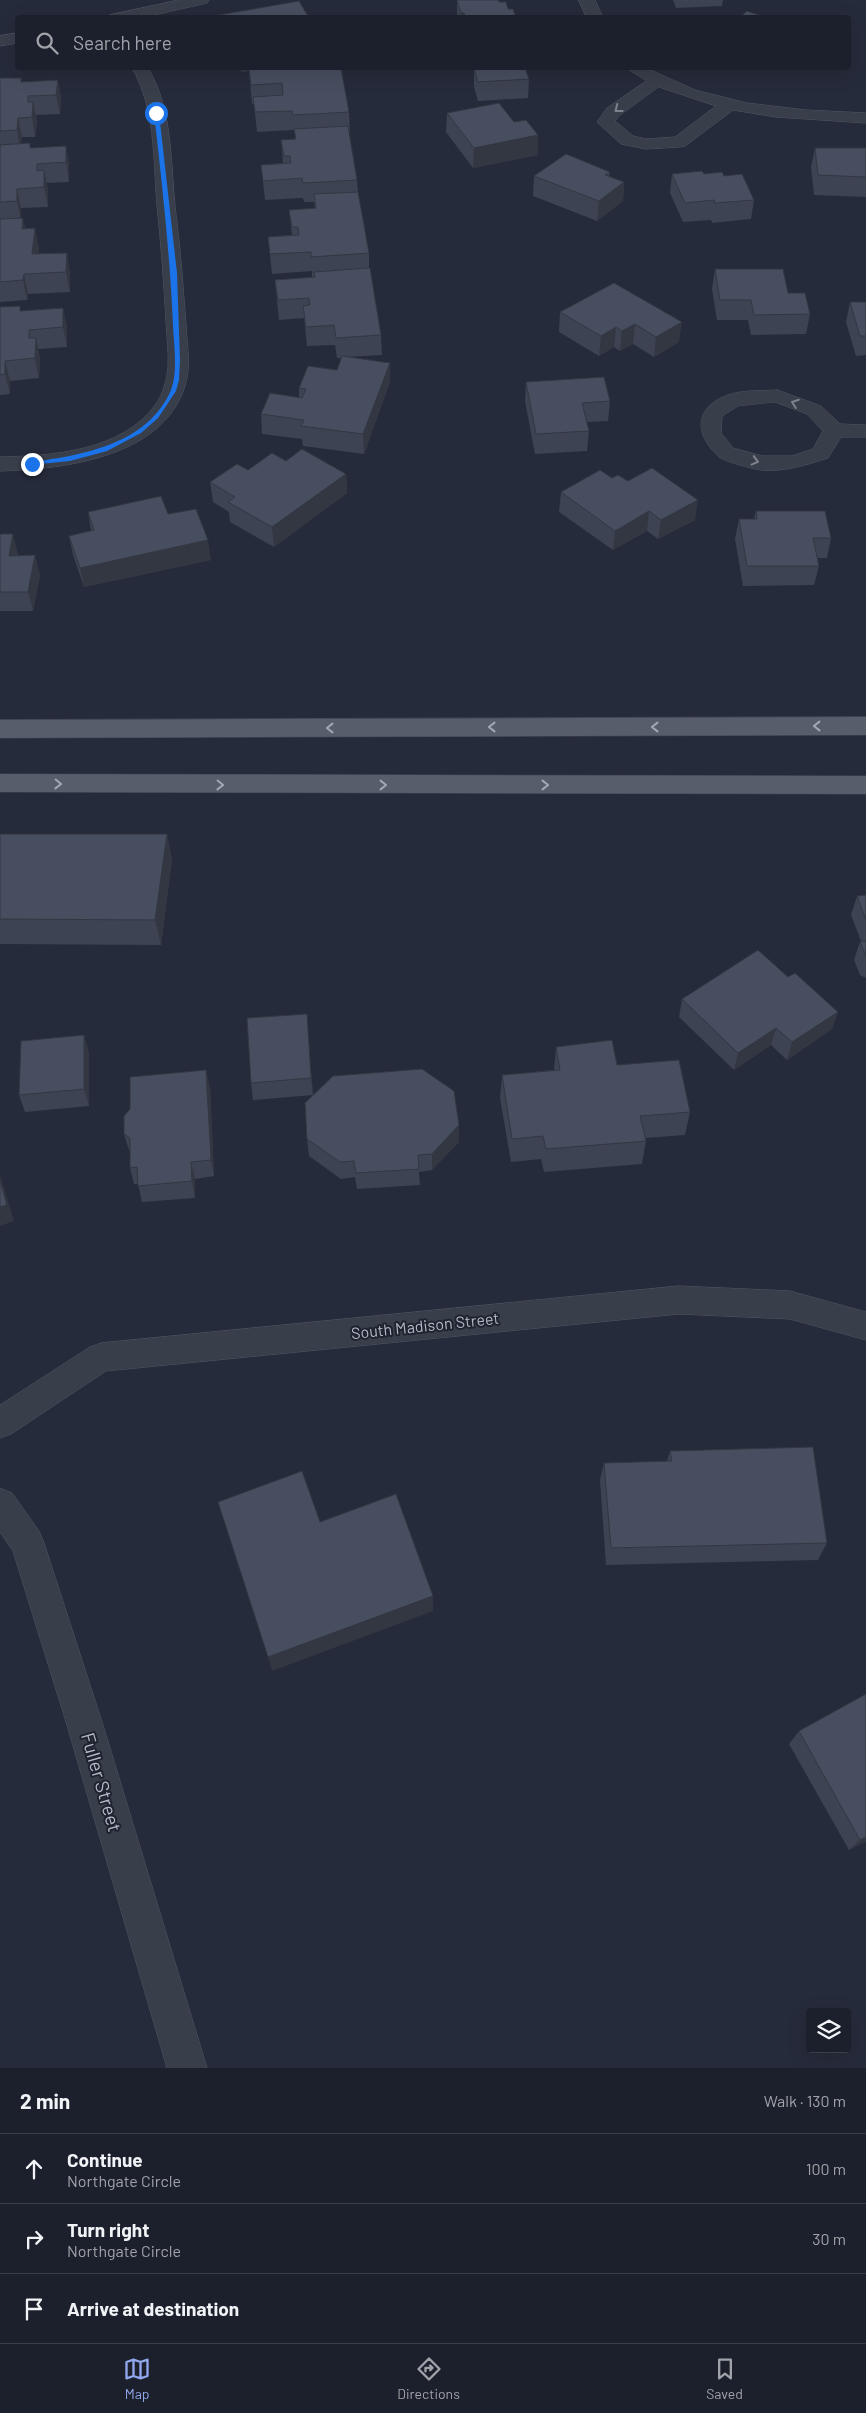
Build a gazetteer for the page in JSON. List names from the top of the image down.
{
  "streets": {
    "street": ["South Madison Street", "Fuller Street"]
  },
  "page": {
    "search": "Search here",
    "heading": ["2 min", "Walk · 130 m"],
    "list": [
      ["Continue", "Northgate Circle", "100 m"],
      ["Turn right", "Northgate Circle", "30 m"],
      "Arrive at destination"
    ],
    "nav": ["Map", "Directions", "Saved"]
  }
}
